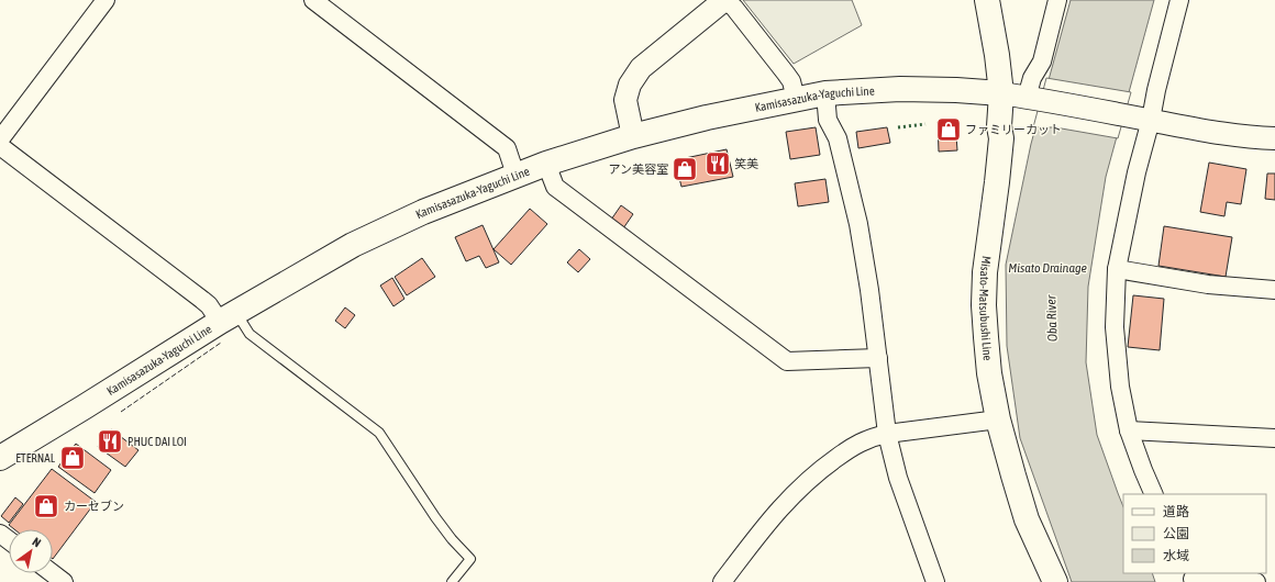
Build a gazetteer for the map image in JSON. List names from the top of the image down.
{
  "streets": {
    "main road": ["Kamisasazuka-Yaguchi Line", "Misato-Matsubushi Line"]
  },
  "crossings": [
    ["Kamisasazuka-Yaguchi Line", "Misato-Matsubushi Line"]
  ],
  "water": ["Misato Drainage", "Oba River"],
  "places": {
    "shop": [
      "ファミリーカット",
      "アン美容室",
      "ETERNAL",
      "カーセブン"
    ],
    "restaurant": ["笑美", "PHUC DAI LOI"]
  },
  "legend": ["道路", "公園", "水域"],
  "north": "top right"
}
